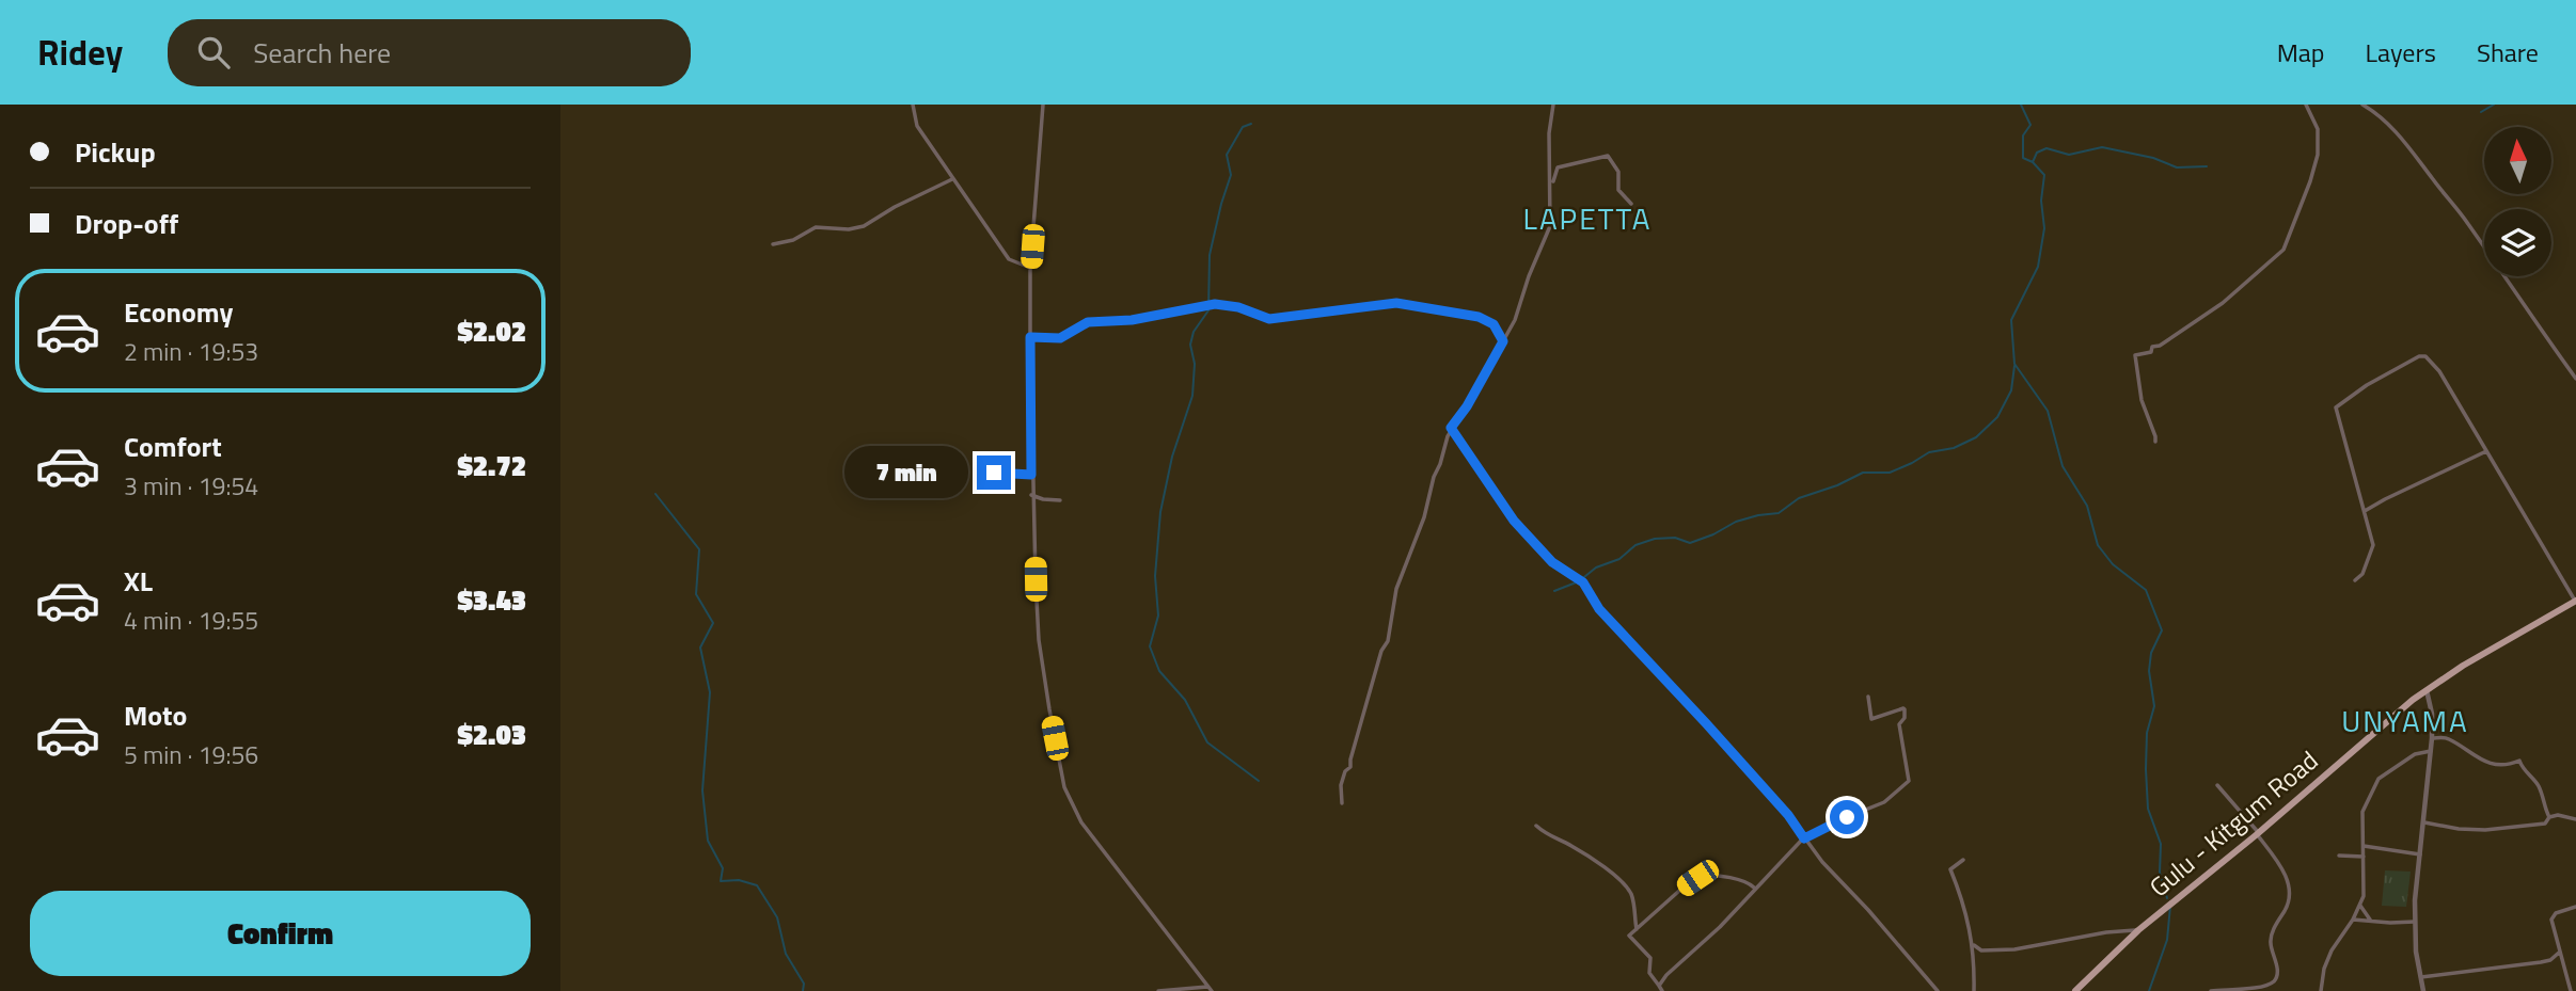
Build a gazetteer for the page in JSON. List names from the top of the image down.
{
  "streets": {
    "main road": ["Gulu - Kitgum Road"]
  },
  "districts": ["LAPETTA", "UNYAMA"],
  "north": "top",
  "page": {
    "header": "Ridey",
    "search": "Search here",
    "nav": ["Map", "Layers", "Share"],
    "banner": ["Pickup", "Drop-off"],
    "list": [
      {
        "name": "Economy",
        "note": "2 min · 19:53",
        "value": "$2.02"
      },
      {
        "name": "Comfort",
        "note": "3 min · 19:54",
        "value": "$2.72"
      },
      {
        "name": "XL",
        "note": "4 min · 19:55",
        "value": "$3.43"
      },
      {
        "name": "Moto",
        "note": "5 min · 19:56",
        "value": "$2.03"
      }
    ],
    "bubble": "7 min",
    "buttons": "Confirm"
  }
}
